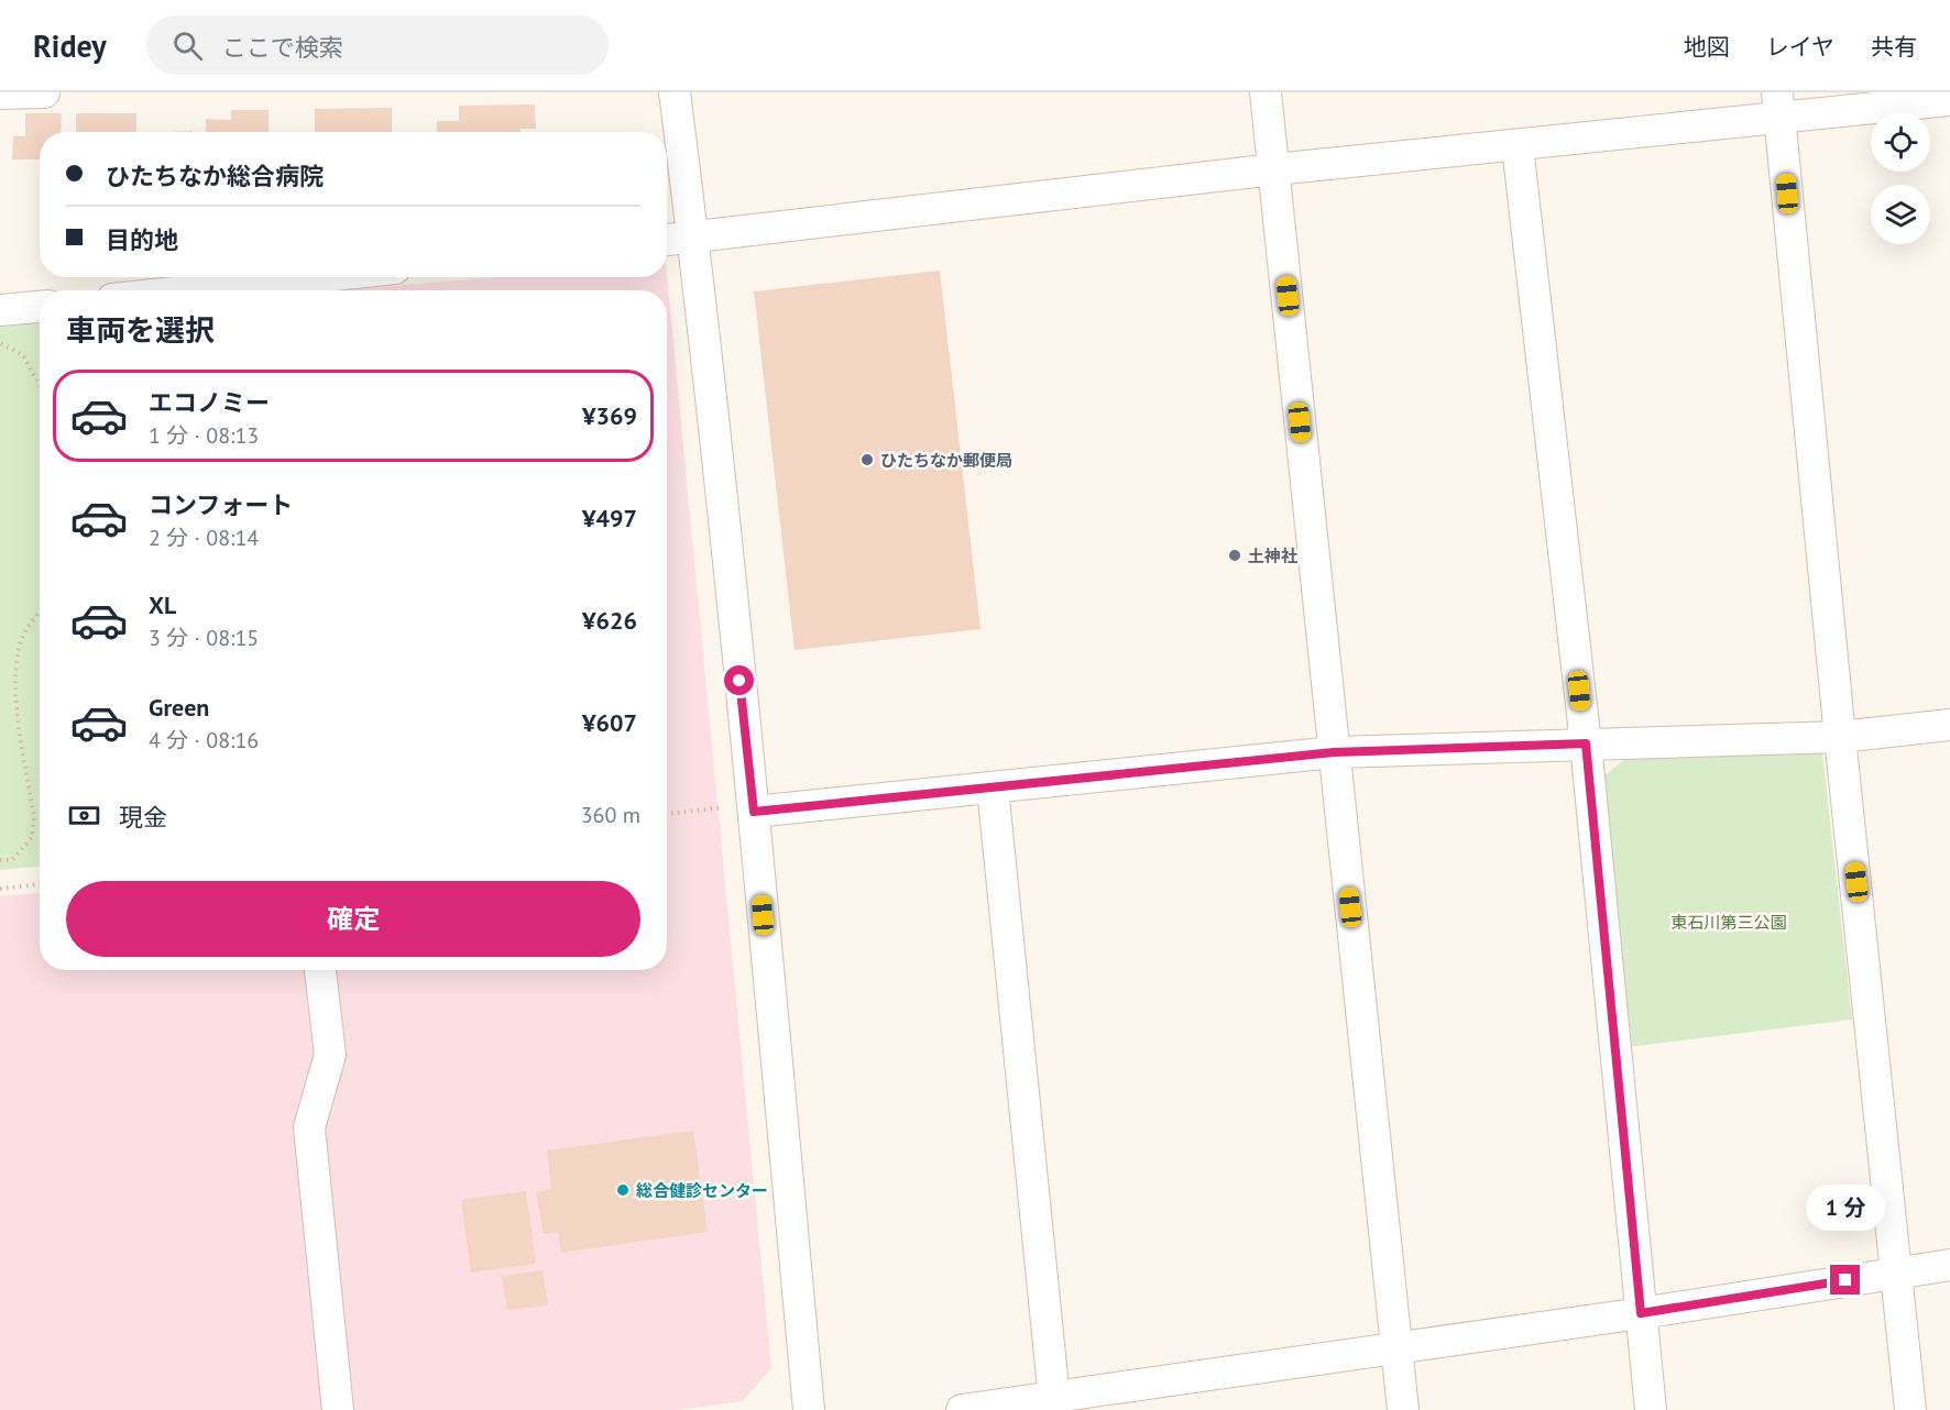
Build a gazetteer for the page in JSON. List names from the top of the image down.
{
  "parks": ["東石川第三公園"],
  "places": ["ひたちなか郵便局", "土神社", "総合健診センター"],
  "page": {
    "header": "Ridey",
    "search": "ここで検索",
    "nav": ["地図", "レイヤ", "共有"],
    "banner": ["ひたちなか総合病院", "目的地"],
    "heading": "車両を選択",
    "list": [
      {
        "name": "エコノミー",
        "note": "1 分 · 08:13",
        "value": "¥369"
      },
      {
        "name": "コンフォート",
        "note": "2 分 · 08:14",
        "value": "¥497"
      },
      {
        "name": "XL",
        "note": "3 分 · 08:15",
        "value": "¥626"
      },
      {
        "name": "Green",
        "note": "4 分 · 08:16",
        "value": "¥607"
      }
    ],
    "pay": ["現金", "360 m"],
    "buttons": "確定",
    "bubble": "1 分"
  }
}
